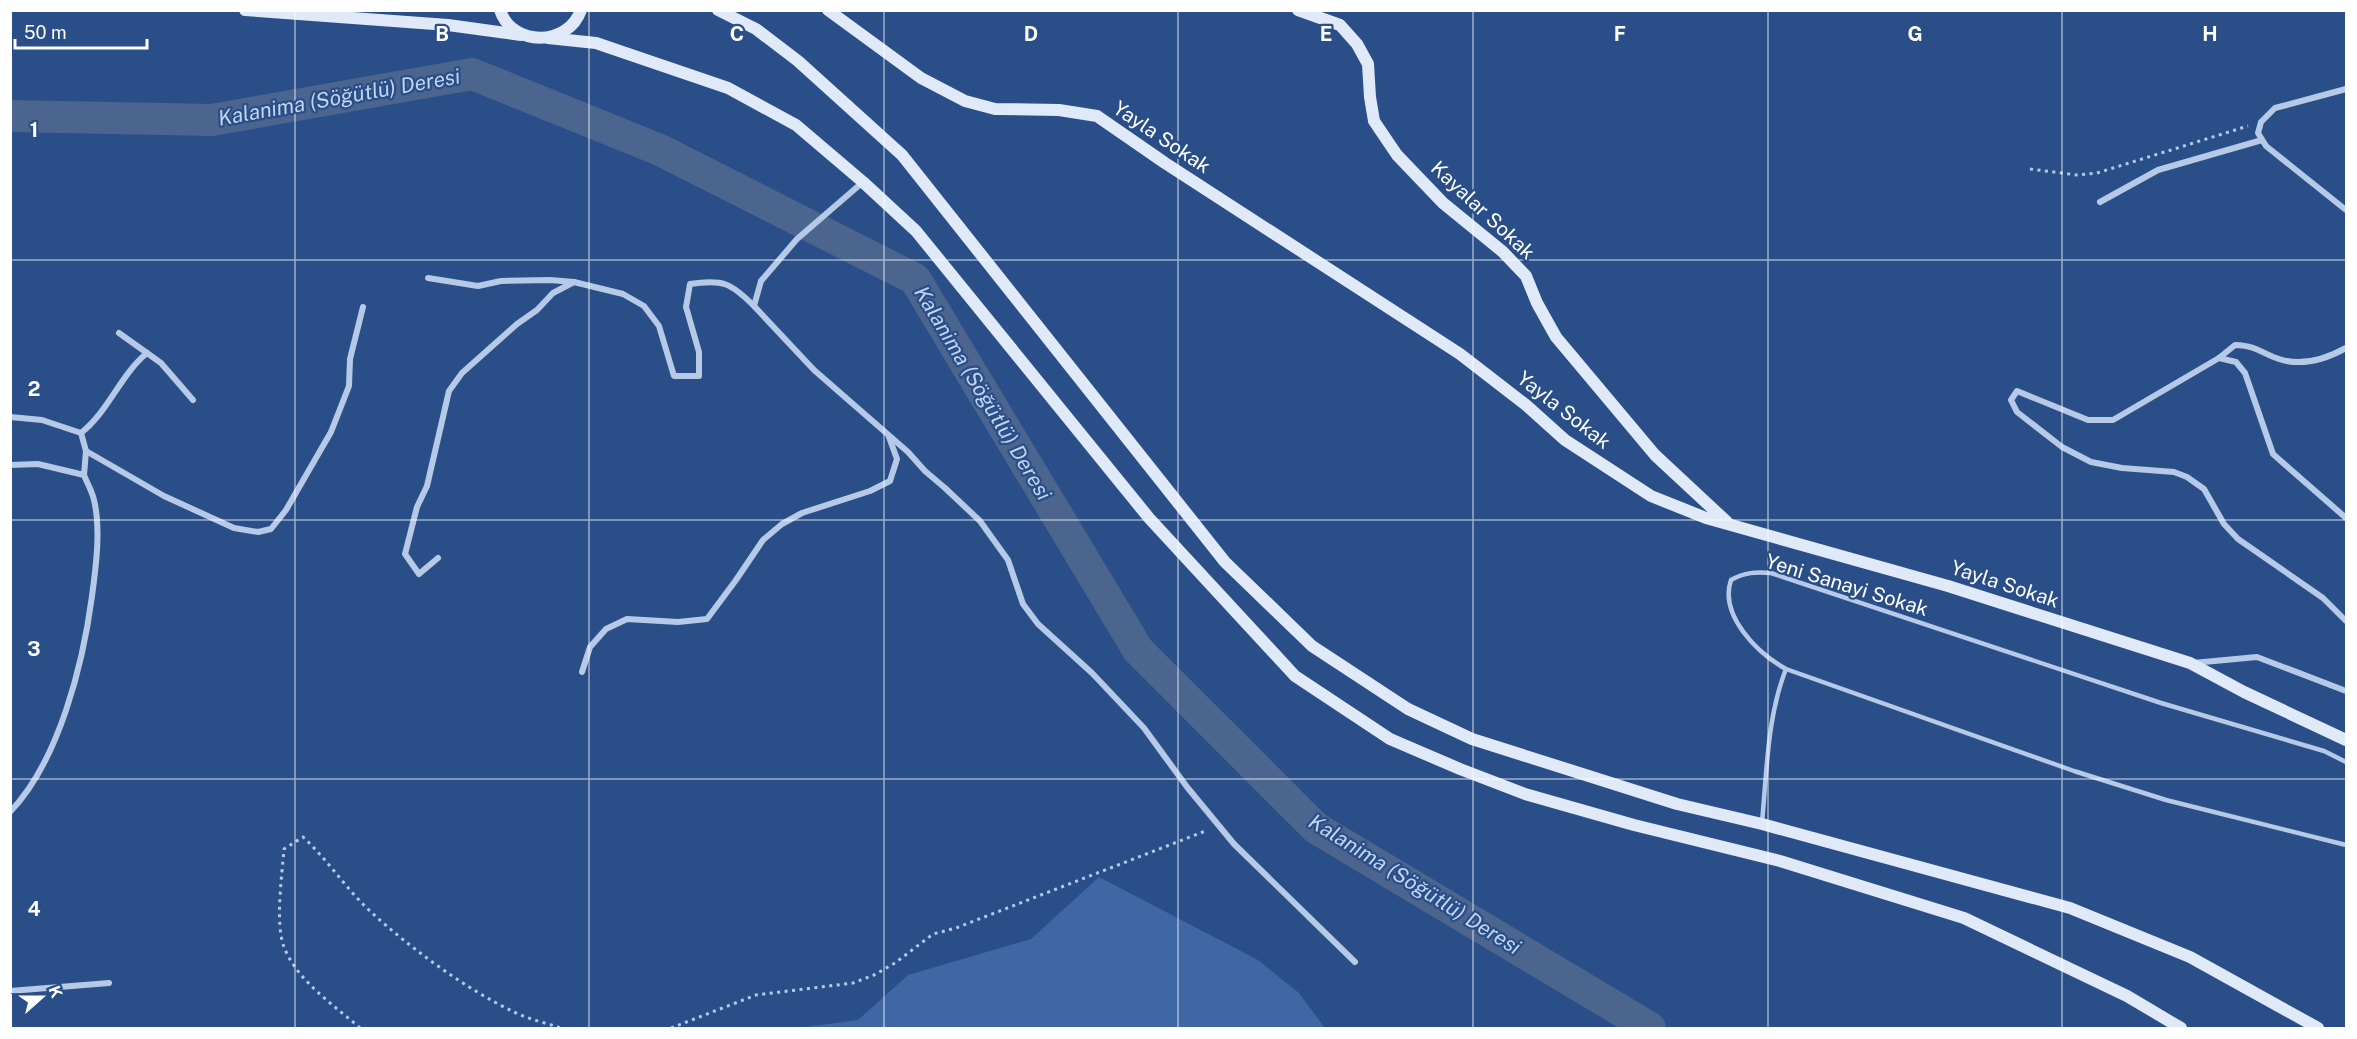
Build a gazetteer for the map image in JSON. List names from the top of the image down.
{
  "streets": {
    "main road": ["Yayla Sokak", "Kayalar Sokak"],
    "lane": ["Yeni Sanayi Sokak"]
  },
  "crossings": [
    ["Yayla Sokak", "Kayalar Sokak"]
  ],
  "water": ["Kalanima (Söğütlü) Deresi"],
  "scale_bar": "50 m",
  "north": "right",
  "grid": {
    "columns": [
      "B",
      "C",
      "D",
      "E",
      "F",
      "G",
      "H"
    ],
    "rows": [
      "1",
      "2",
      "3",
      "4"
    ]
  }
}
